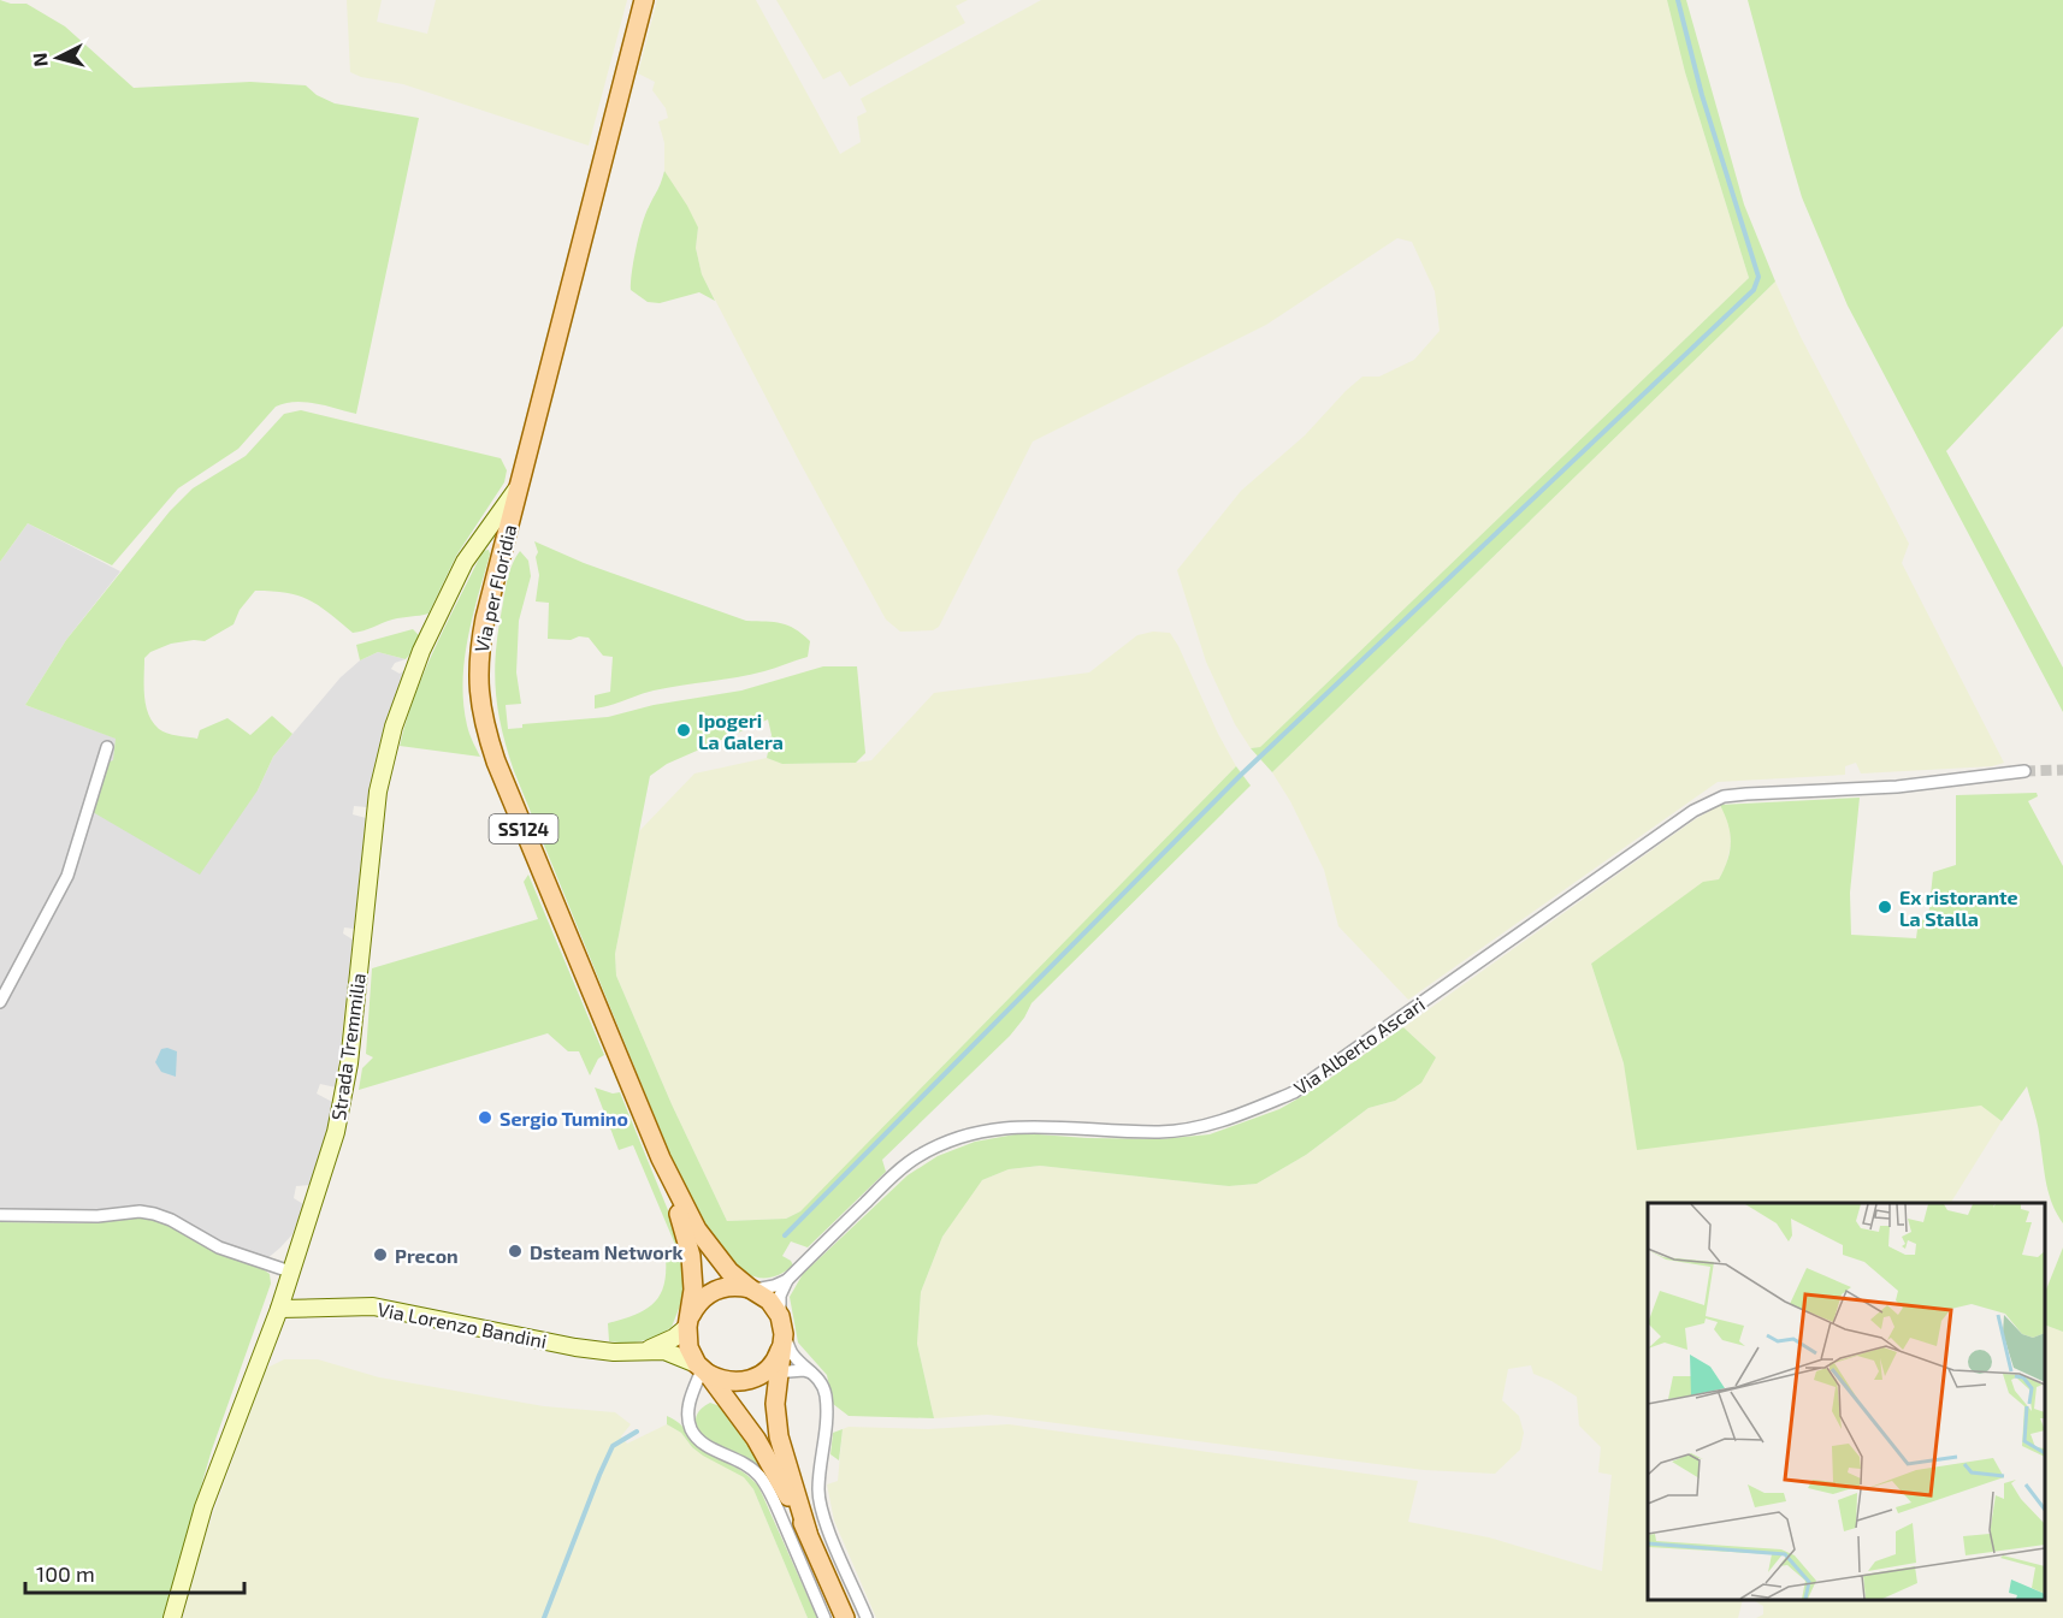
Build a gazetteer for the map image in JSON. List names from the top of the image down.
{
  "streets": {
    "main road": [
      "Via per Floridia",
      "SS124",
      "Strada Tremmilia",
      "Via Lorenzo Bandini"
    ],
    "street": ["Via Alberto Ascari"]
  },
  "crossings": [
    ["Via per Floridia", "Strada Tremmilia"],
    ["Strada Tremmilia", "Via Lorenzo Bandini"]
  ],
  "places": [
    "Ipogeri La Galera",
    "Ex ristorante La Stalla",
    "Sergio Tumino",
    "Dsteam Network",
    "Precon"
  ],
  "scale_bar": "100 m",
  "north": "left"
}
